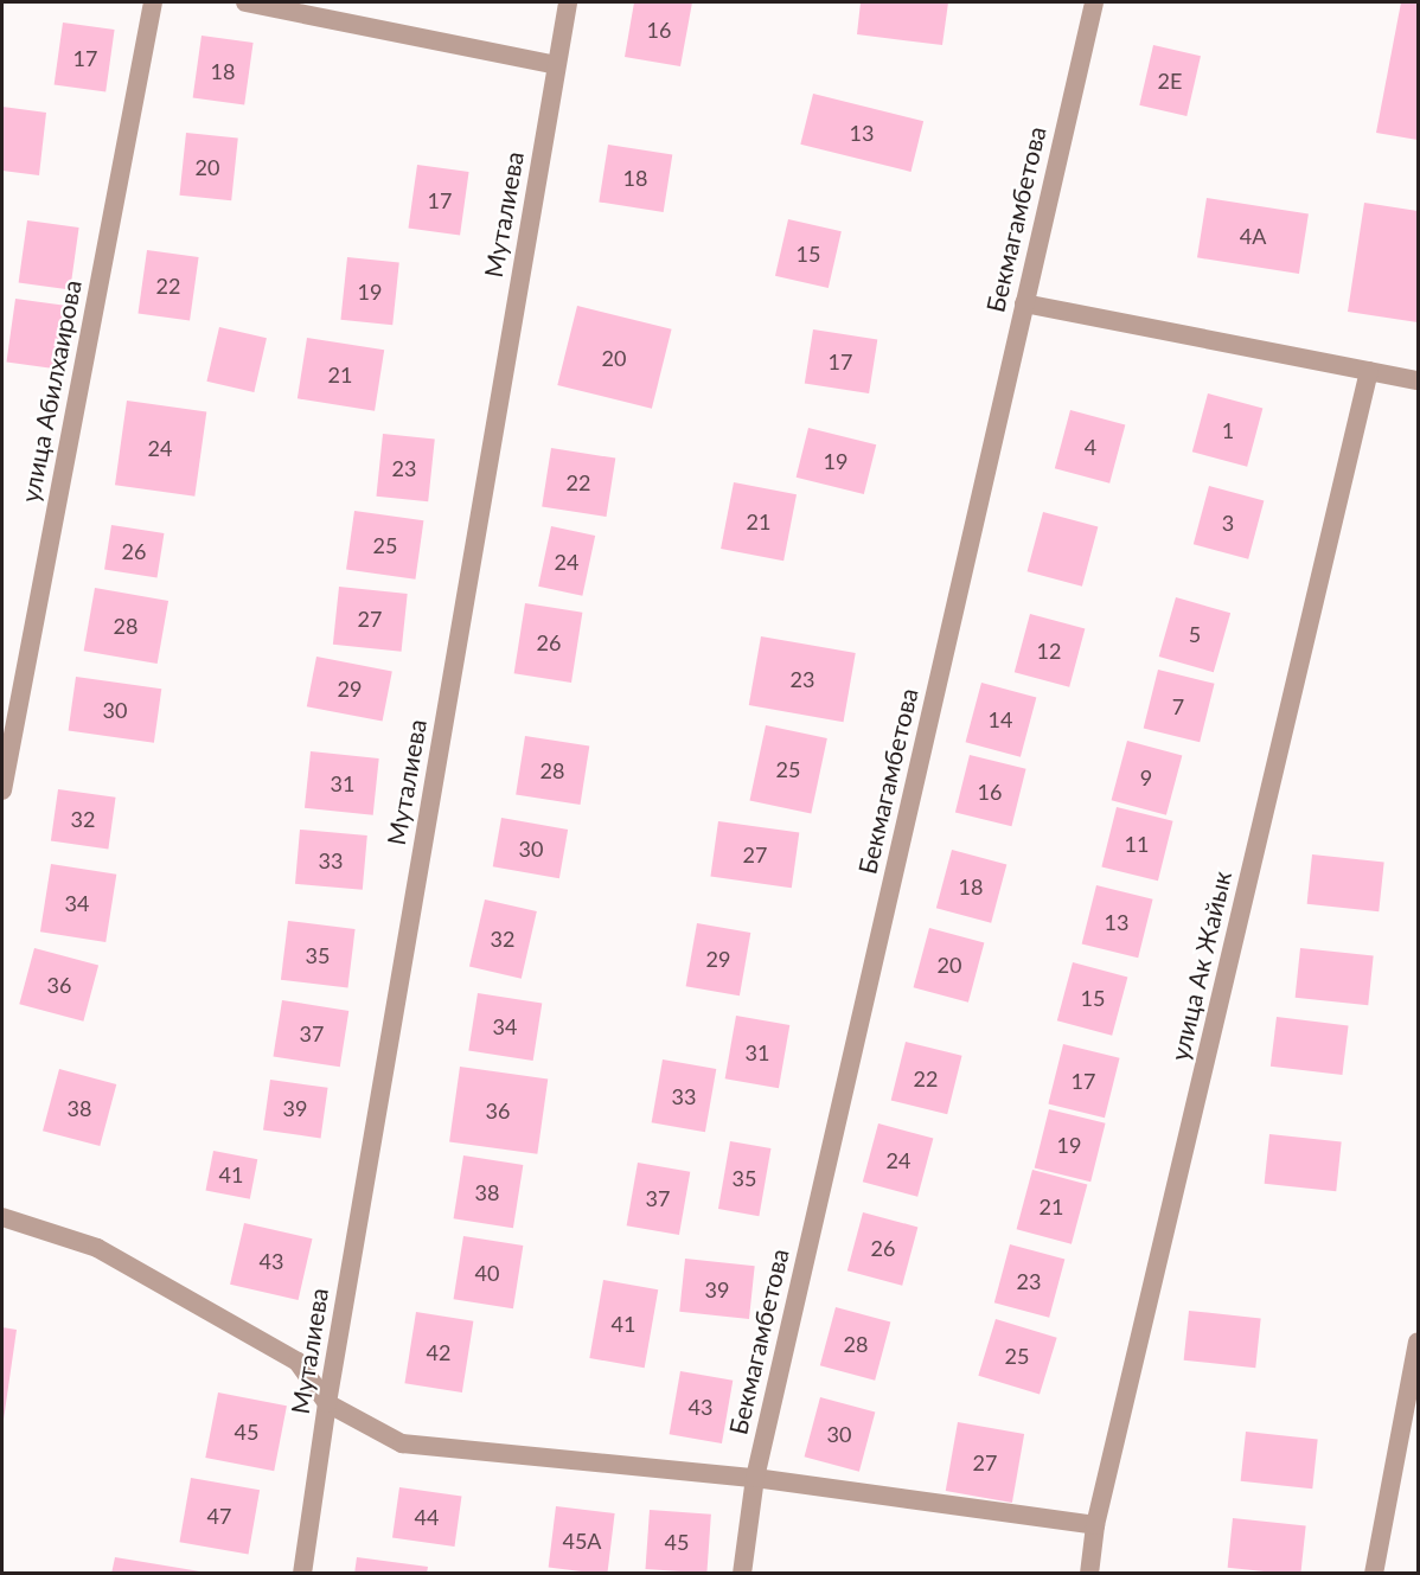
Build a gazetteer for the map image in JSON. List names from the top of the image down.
{
  "streets": {
    "street": [
      "Муталиева",
      "Бекмагамбетова",
      "улица Абилхаирова",
      "улица Ак Жайык"
    ]
  },
  "house_numbers": [
    "16",
    "17",
    "18",
    "2Е",
    "13",
    "20",
    "18",
    "17",
    "4А",
    "15",
    "22",
    "19",
    "20",
    "17",
    "21",
    "1",
    "4",
    "24",
    "19",
    "23",
    "22",
    "21",
    "3",
    "25",
    "26",
    "24",
    "27",
    "28",
    "5",
    "26",
    "12",
    "23",
    "29",
    "7",
    "30",
    "14",
    "25",
    "28",
    "9",
    "31",
    "16",
    "32",
    "11",
    "30",
    "27",
    "33",
    "18",
    "34",
    "13",
    "32",
    "35",
    "29",
    "20",
    "36",
    "15",
    "34",
    "37",
    "31",
    "22",
    "17",
    "33",
    "38",
    "39",
    "36",
    "19",
    "24",
    "41",
    "35",
    "38",
    "37",
    "21",
    "26",
    "43",
    "40",
    "23",
    "39",
    "41",
    "28",
    "42",
    "25",
    "43",
    "45",
    "30",
    "27",
    "47",
    "44",
    "45А",
    "45"
  ]
}
